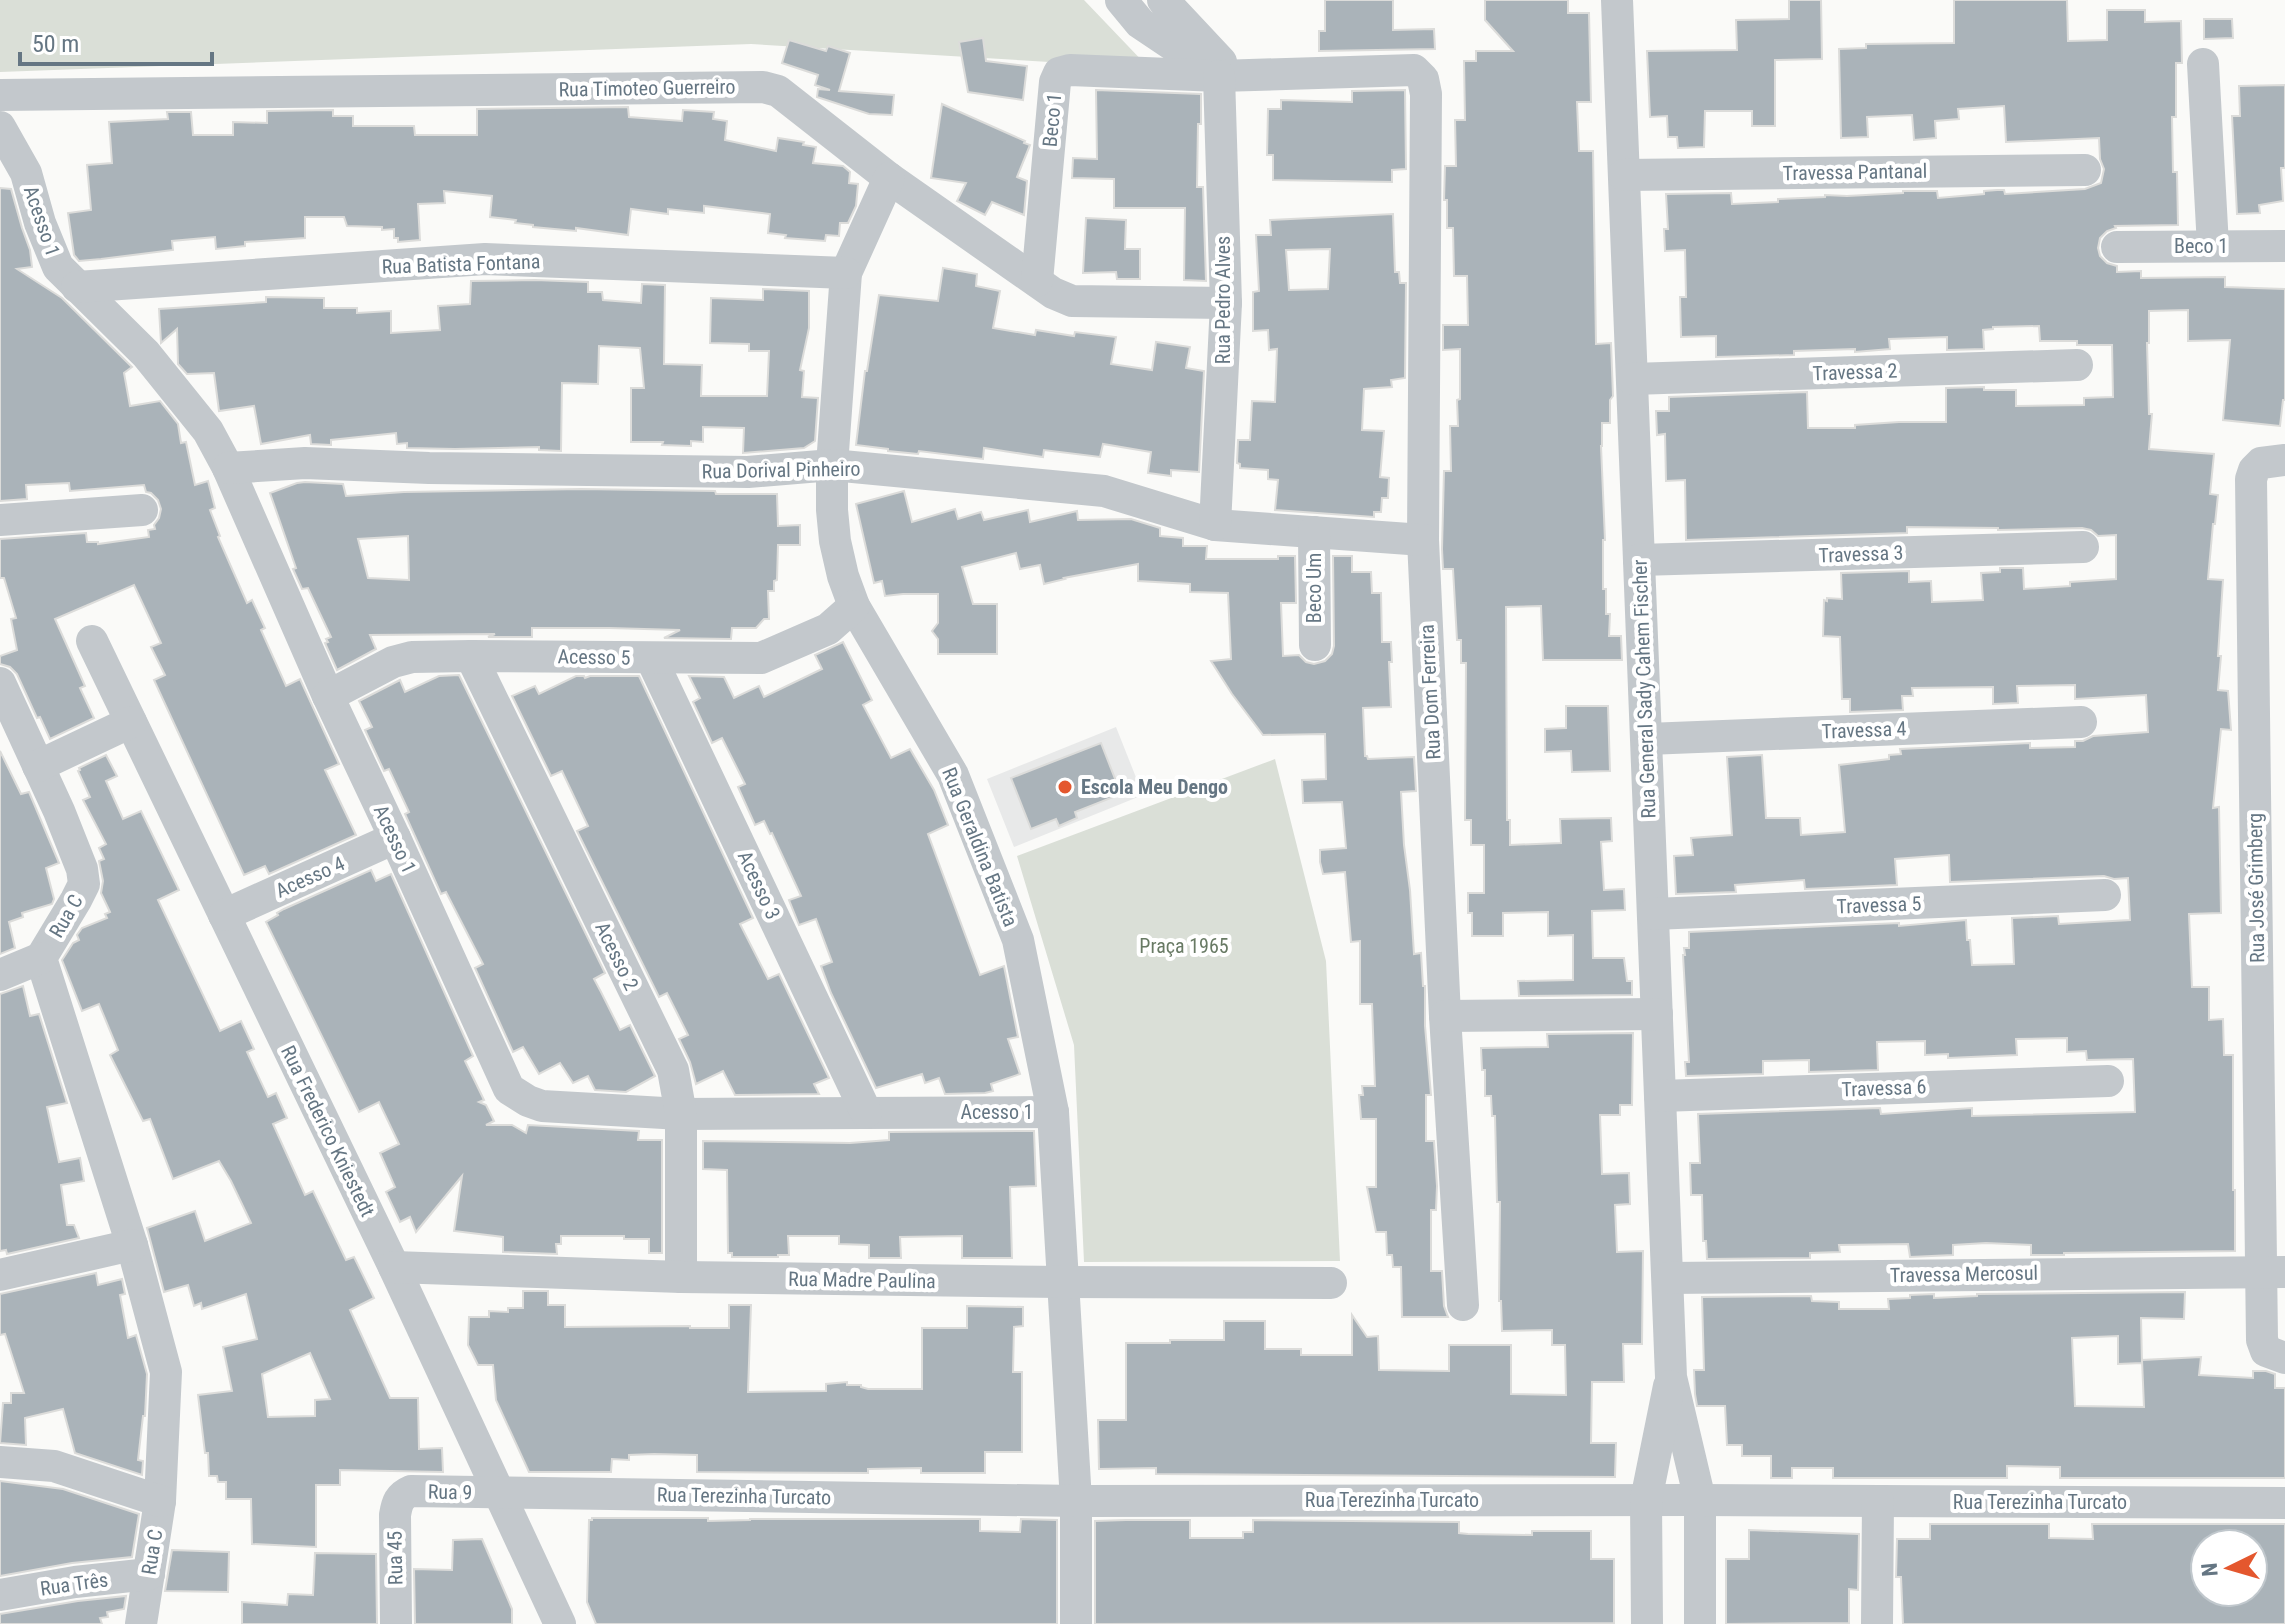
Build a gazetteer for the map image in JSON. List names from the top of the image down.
{
  "streets": {
    "street": [
      "Rua Timoteo Guerreiro",
      "Beco 1",
      "Travessa Pantanal",
      "Acesso 1",
      "Rua Batista Fontana",
      "Rua Pedro Alves",
      "Travessa 2",
      "Rua Dorival Pinheiro",
      "Travessa 3",
      "Beco Um",
      "Acesso 5",
      "Rua General Sady Cahem Fischer",
      "Rua Dom Ferreira",
      "Travessa 4",
      "Rua Geraldina Batista",
      "Acesso 4",
      "Acesso 3",
      "Rua José Grimberg",
      "Travessa 5",
      "Rua C",
      "Acesso 2",
      "Travessa 6",
      "Rua Frederico Kniestedt",
      "Travessa Mercosul",
      "Rua Madre Paulina",
      "Rua 9",
      "Rua Terezinha Turcato",
      "Rua 45",
      "Rua Três"
    ]
  },
  "crossings": [
    ["Rua Timoteo Guerreiro", "Beco 1"],
    ["Rua Timoteo Guerreiro", "Rua Pedro Alves"],
    ["Rua Timoteo Guerreiro", "Rua Geraldina Batista"],
    ["Beco 1", "Rua Pedro Alves"],
    ["Beco 1", "Rua Dom Ferreira"],
    ["Travessa Pantanal", "Rua General Sady Cahem Fischer"],
    ["Acesso 1", "Rua Batista Fontana"],
    ["Acesso 1", "Rua Dorival Pinheiro"],
    ["Acesso 1", "Acesso 5"],
    ["Acesso 1", "Rua Geraldina Batista"],
    ["Acesso 1", "Acesso 4"],
    ["Acesso 1", "Acesso 3"],
    ["Acesso 1", "Acesso 2"],
    ["Rua Batista Fontana", "Rua Geraldina Batista"],
    ["Rua Pedro Alves", "Rua Dorival Pinheiro"],
    ["Rua Pedro Alves", "Rua Dom Ferreira"],
    ["Travessa 2", "Rua General Sady Cahem Fischer"],
    ["Rua Dorival Pinheiro", "Beco Um"],
    ["Rua Dorival Pinheiro", "Rua Dom Ferreira"],
    ["Rua Dorival Pinheiro", "Rua Geraldina Batista"],
    ["Travessa 3", "Rua General Sady Cahem Fischer"],
    ["Acesso 5", "Rua Geraldina Batista"],
    ["Acesso 5", "Acesso 3"],
    ["Acesso 5", "Acesso 2"],
    ["Rua General Sady Cahem Fischer", "Travessa 4"],
    ["Rua General Sady Cahem Fischer", "Travessa 5"],
    ["Rua General Sady Cahem Fischer", "Travessa 6"],
    ["Rua General Sady Cahem Fischer", "Travessa Mercosul"],
    ["Rua Geraldina Batista", "Rua Madre Paulina"],
    ["Rua Geraldina Batista", "Rua Terezinha Turcato"],
    ["Acesso 4", "Rua Frederico Kniestedt"],
    ["Rua José Grimberg", "Travessa Mercosul"],
    ["Rua C", "Rua Três"],
    ["Acesso 2", "Rua Madre Paulina"],
    ["Rua Frederico Kniestedt", "Rua Madre Paulina"],
    ["Rua Frederico Kniestedt", "Rua 9"],
    ["Rua Frederico Kniestedt", "Rua Terezinha Turcato"],
    ["Rua 9", "Rua Terezinha Turcato"],
    ["Rua 9", "Rua 45"]
  ],
  "parks": ["Praça 1965"],
  "places": ["Escola Meu Dengo"],
  "scale_bar": "50 m",
  "north": "left"
}
